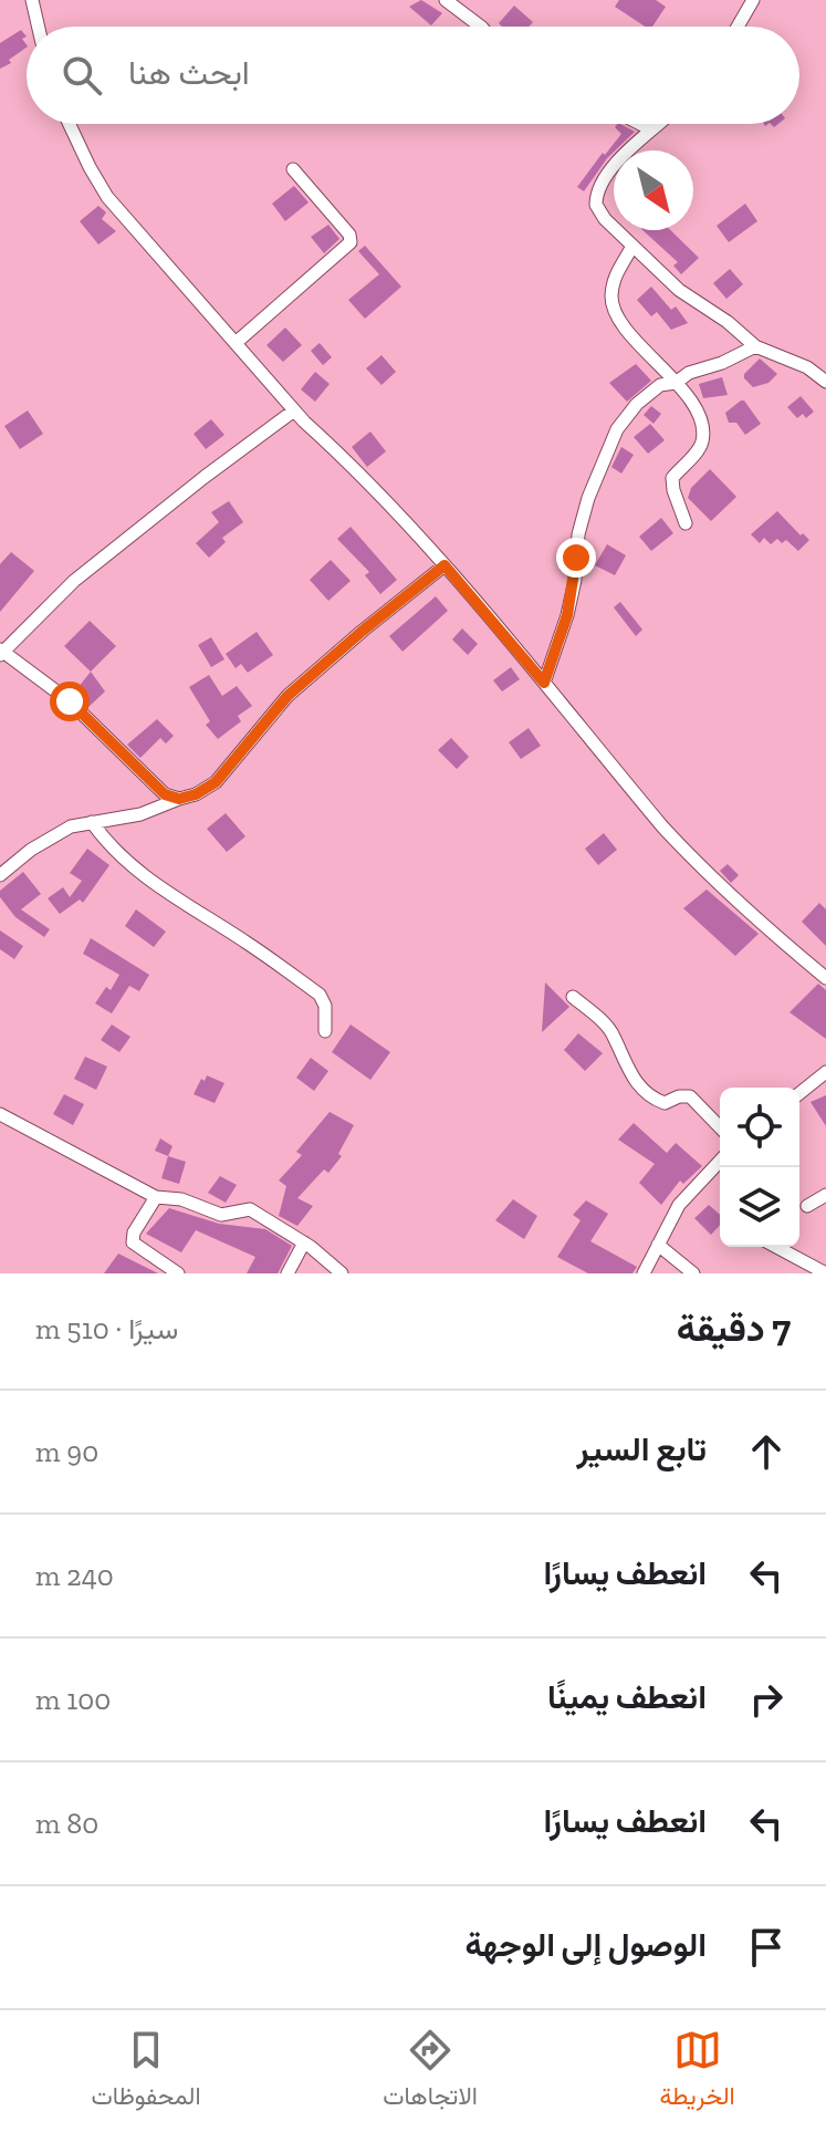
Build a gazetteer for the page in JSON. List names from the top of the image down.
{
  "north": "bottom right",
  "page": {
    "search": "ابحث هنا",
    "heading": ["7 دقيقة", "سيرًا · 510 m"],
    "list": [
      ["تابع السير", "90 m"],
      ["انعطف يسارًا", "240 m"],
      ["انعطف يمينًا", "100 m"],
      ["انعطف يسارًا", "80 m"],
      "الوصول إلى الوجهة"
    ],
    "nav": ["الخريطة", "الاتجاهات", "المحفوظات"]
  }
}
